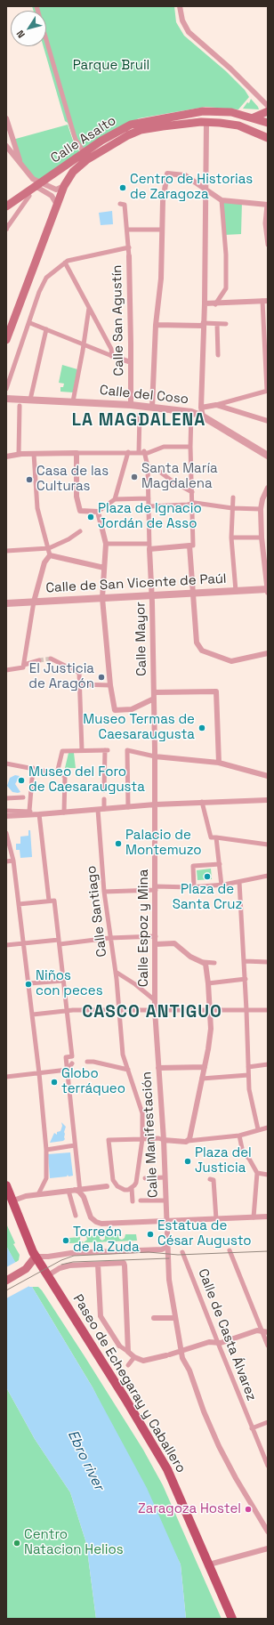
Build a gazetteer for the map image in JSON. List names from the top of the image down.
{
  "streets": {
    "main road": ["Calle Asalto", "Paseo de Echegaray y Caballero"],
    "street": [
      "Calle San Agustín",
      "Calle del Coso",
      "Calle de San Vicente de Paúl",
      "Calle Mayor",
      "Calle Santiago",
      "Calle Espoz y Mina",
      "Calle Manifestación",
      "Calle de Casta Álvarez"
    ]
  },
  "crossings": [
    ["Calle San Agustín", "Calle del Coso"],
    ["Calle de San Vicente de Paúl", "Calle Mayor"],
    ["Calle Mayor", "Calle Espoz y Mina"],
    ["Calle Espoz y Mina", "Calle Manifestación"]
  ],
  "districts": ["LA MAGDALENA", "CASCO ANTIGUO"],
  "water": ["Ebro river"],
  "parks": ["Parque Bruil"],
  "places": [
    "Centro de Historias de Zaragoza",
    "Santa María Magdalena",
    "Casa de las Culturas",
    "Plaza de Ignacio Jordán de Asso",
    "El Justicia de Aragón",
    "Museo Termas de Caesaraugusta",
    "Museo del Foro de Caesaraugusta",
    "Palacio de Montemuzo",
    "Plaza de Santa Cruz",
    "Niños con peces",
    "Globo terráqueo",
    "Plaza del Justicia",
    "Estatua de César Augusto",
    "Torreón de la Zuda",
    "Zaragoza Hostel",
    "Centro Natacion Helios"
  ],
  "north": "bottom left"
}
